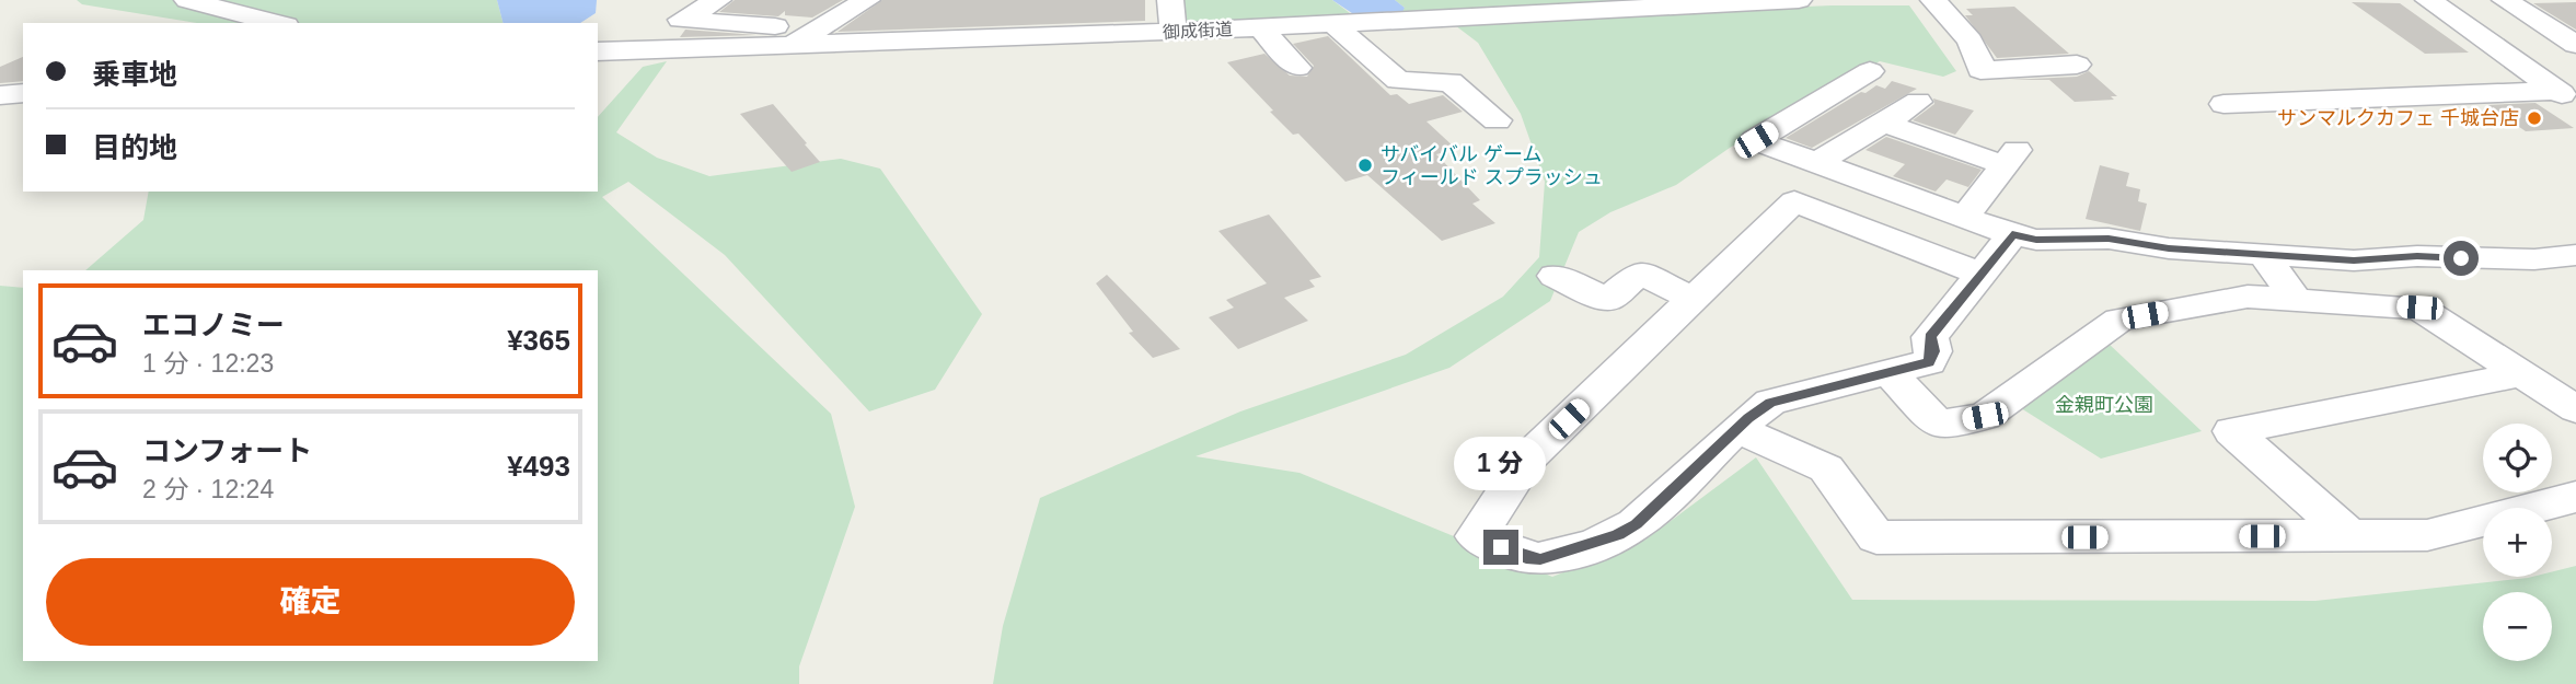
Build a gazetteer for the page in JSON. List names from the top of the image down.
{
  "streets": {
    "street": ["御成街道"]
  },
  "parks": ["金親町公園"],
  "places": ["サンマルクカフェ 千城台店", "サバイバル ゲーム フィールド スプラッシュ"],
  "page": {
    "banner": ["乗車地", "目的地"],
    "list": [
      {
        "name": "エコノミー",
        "note": "1 分 · 12:23",
        "value": "¥365"
      },
      {
        "name": "コンフォート",
        "note": "2 分 · 12:24",
        "value": "¥493"
      }
    ],
    "map_buttons": ["+", "−"],
    "bubble": "1 分",
    "buttons": "確定"
  }
}
